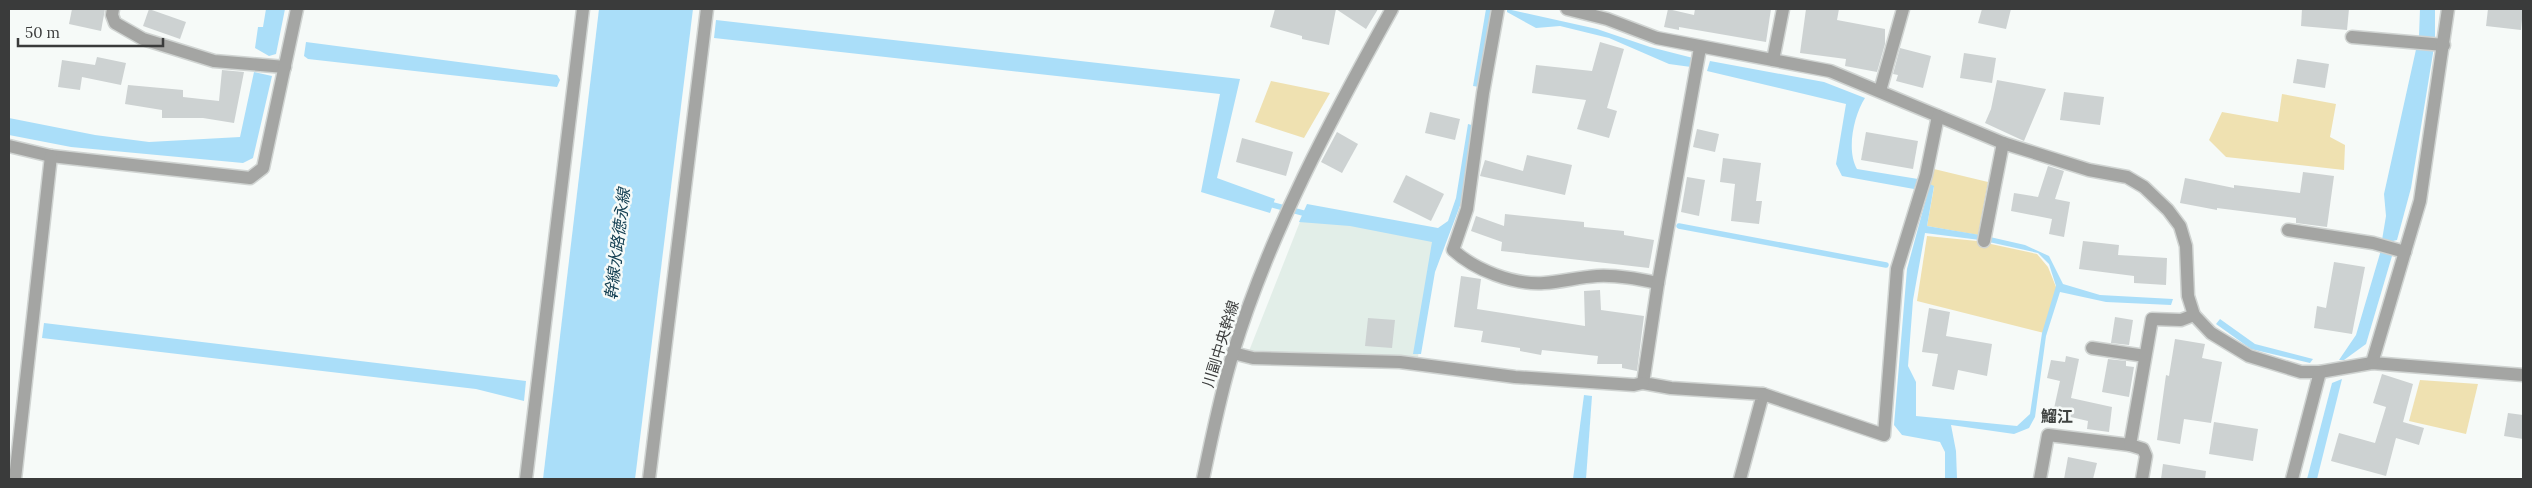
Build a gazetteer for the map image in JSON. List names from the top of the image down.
{
  "streets": {
    "street": ["川副中央幹線"]
  },
  "districts": ["鰡江"],
  "water": ["幹線水路徳永線"],
  "scale_bar": "50 m"
}
